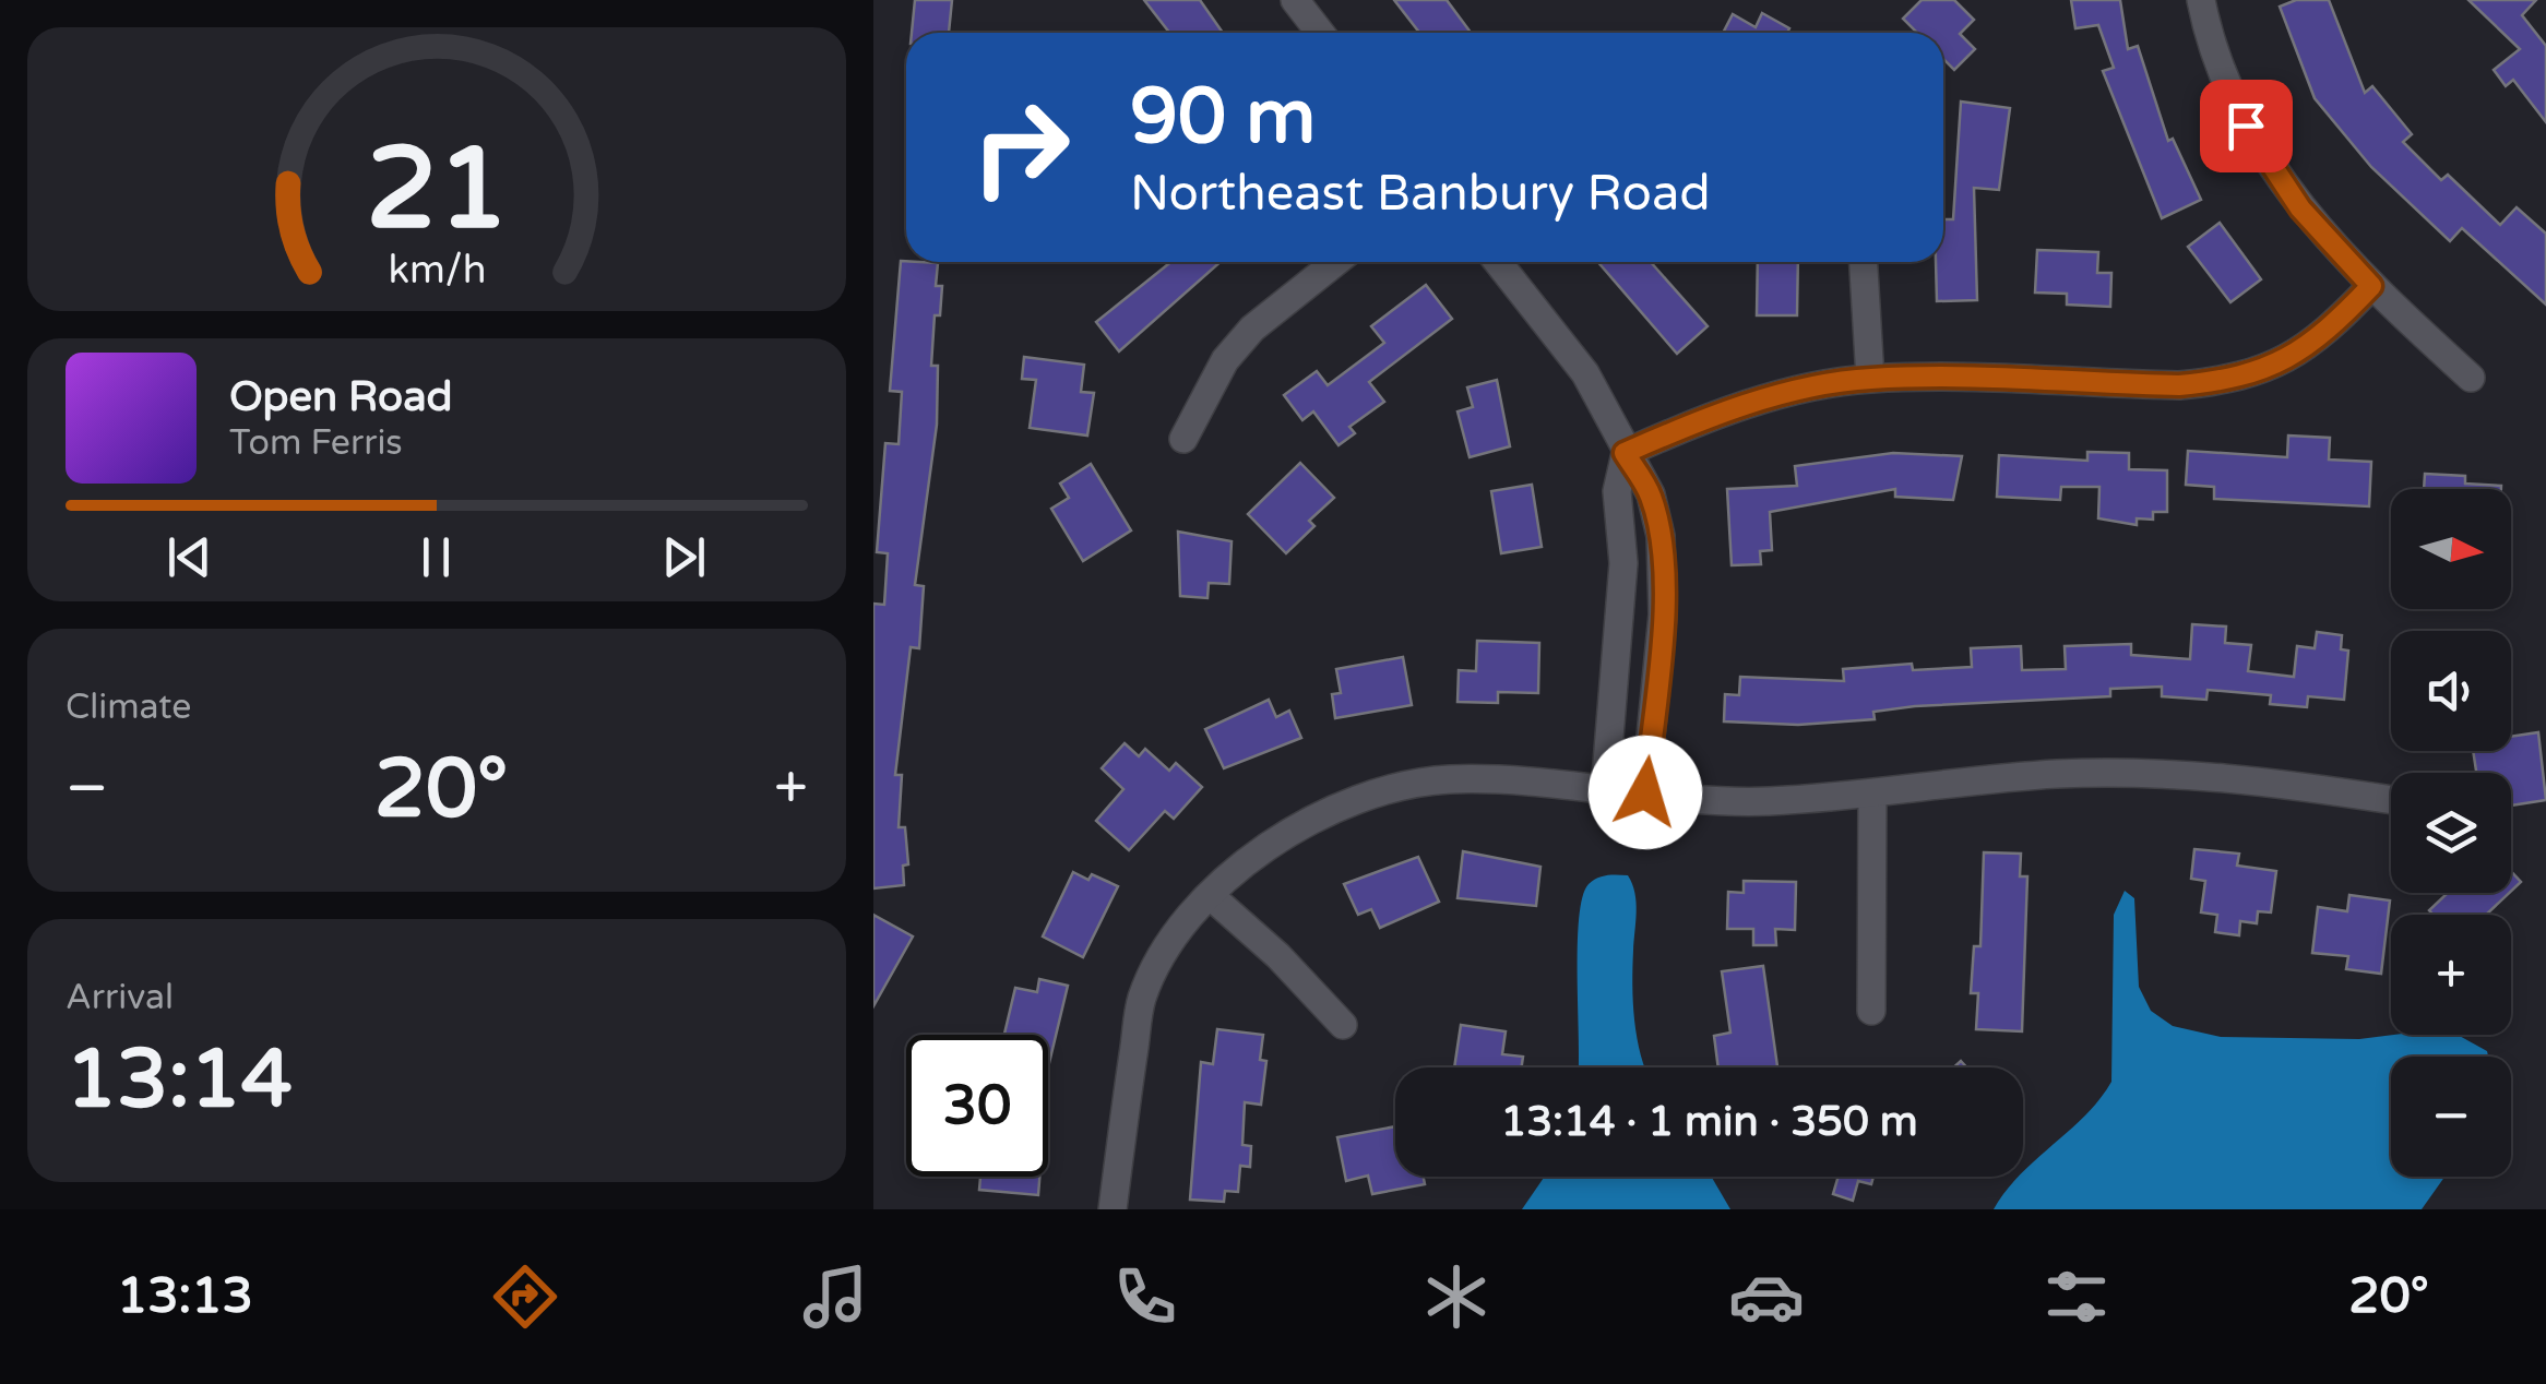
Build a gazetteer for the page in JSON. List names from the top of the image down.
{
  "north": "right",
  "page": {
    "turn": ["90 m", "Northeast Banbury Road"],
    "song": ["Open Road", "Tom Ferris"],
    "map_buttons": ["+", "−"],
    "tile": [
      "Climate",
      ["Arrival", "13:14"]
    ],
    "heat": ["−", "20°", "+"],
    "limit": "30",
    "trip": "13:14 · 1 min · 350 m",
    "tabs": ["13:13", "20°"],
    "gauge": ["21", "km/h"]
  }
}
